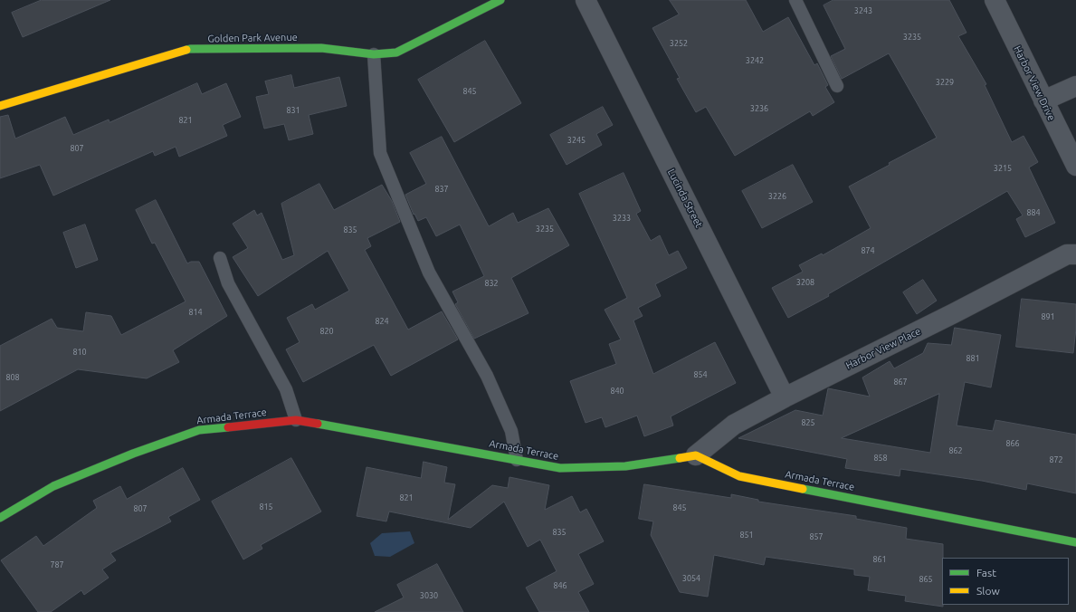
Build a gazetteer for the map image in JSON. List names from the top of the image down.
{
  "streets": {
    "street": [
      "Golden Park Avenue",
      "Harbor View Drive",
      "Lucinda Street",
      "Harbor View Place",
      "Armada Terrace"
    ]
  },
  "crossings": [
    ["Lucinda Street", "Harbor View Place"],
    ["Harbor View Place", "Armada Terrace"]
  ],
  "house_numbers": [
    "3243",
    "3235",
    "3252",
    "3242",
    "3229",
    "845",
    "3236",
    "831",
    "821",
    "3245",
    "807",
    "3215",
    "837",
    "3226",
    "884",
    "3233",
    "3235",
    "835",
    "874",
    "3208",
    "832",
    "814",
    "891",
    "824",
    "820",
    "810",
    "881",
    "854",
    "808",
    "867",
    "840",
    "825",
    "866",
    "862",
    "858",
    "872",
    "821",
    "815",
    "845",
    "807",
    "835",
    "851",
    "857",
    "861",
    "787",
    "3054",
    "865",
    "846",
    "3030"
  ],
  "legend": ["Fast", "Slow"]
}
